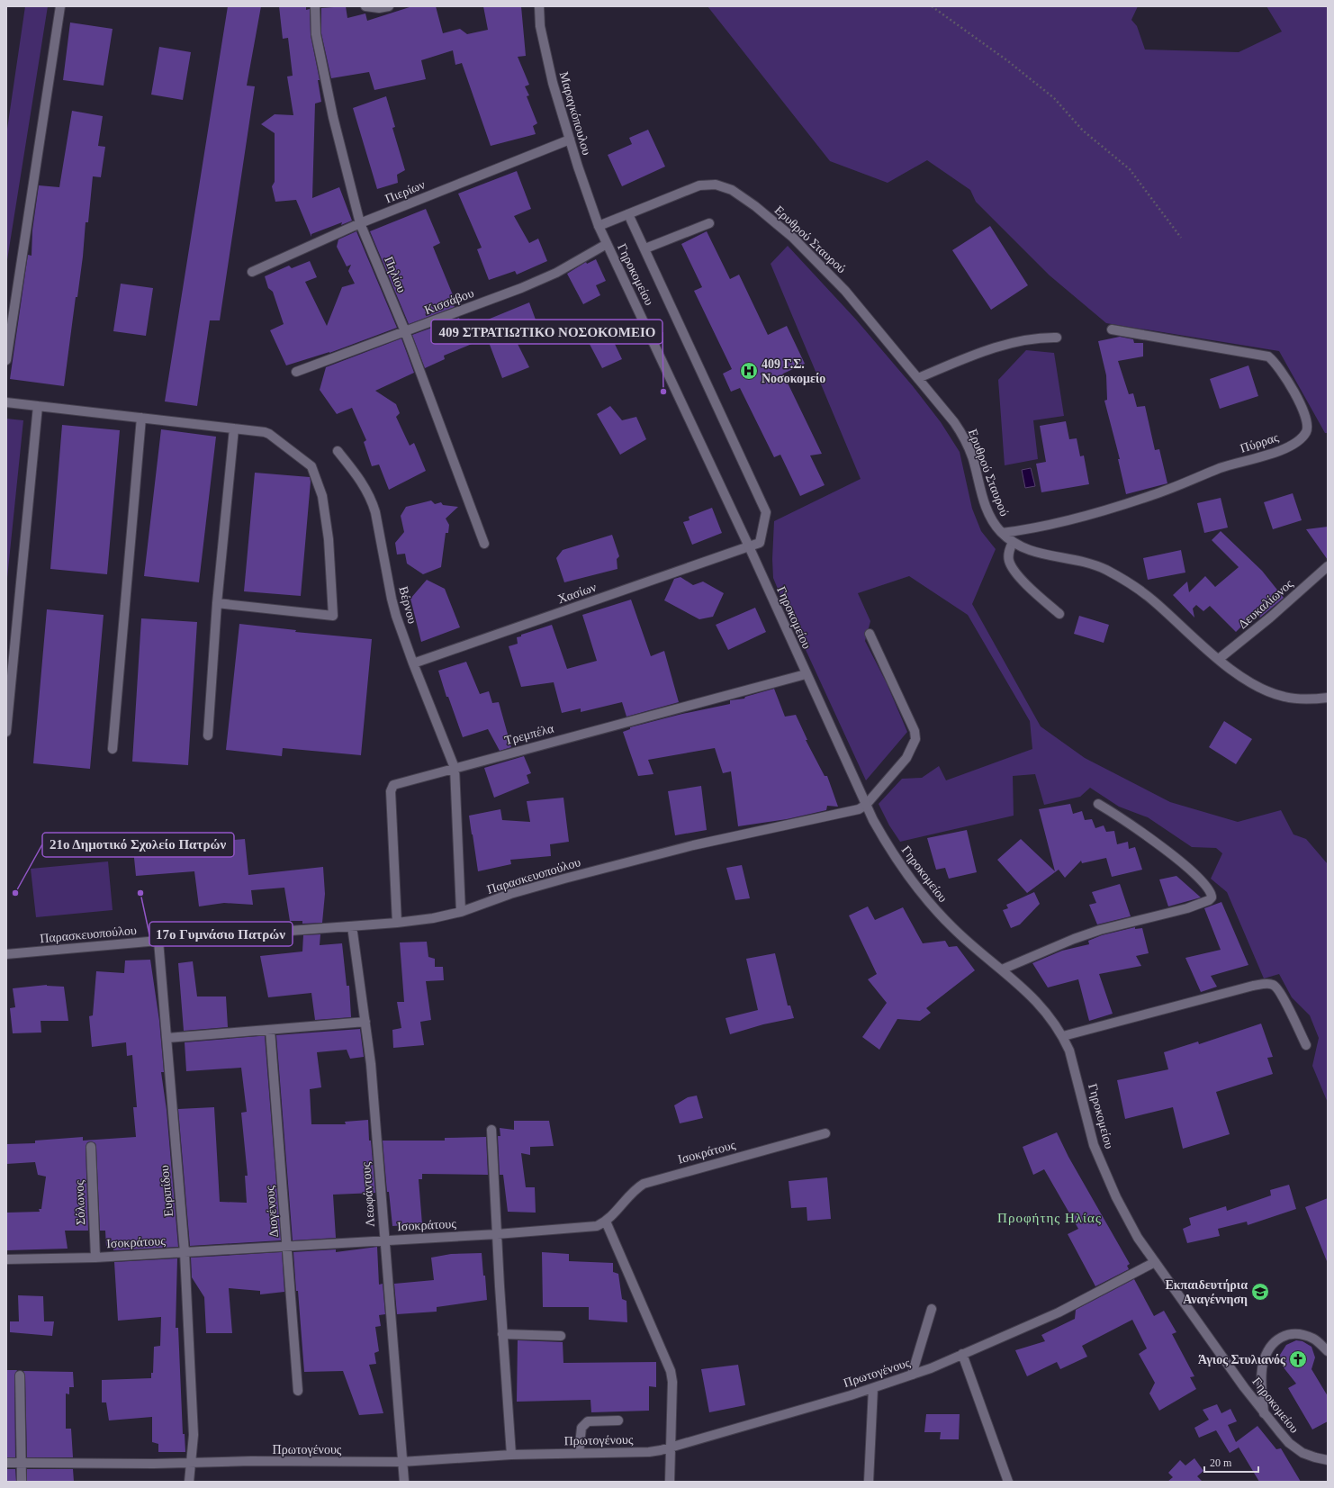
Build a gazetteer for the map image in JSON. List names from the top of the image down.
{
  "streets": {
    "street": [
      "Μαραγκόπουλου",
      "Πιερίων",
      "Ερυθρού Σταυρού",
      "Πηλίου",
      "Γηροκομείου",
      "Κισσάβου",
      "Πύρρας",
      "Χασίων",
      "Δευκαλίωνος",
      "Βέρνου",
      "Τρεμπέλα",
      "Παρασκευοπούλου",
      "Ισοκράτους",
      "Ευριπίδου",
      "Λεωφάντους",
      "Σόλωνος",
      "Διογένους",
      "Πρωτογένους"
    ]
  },
  "crossings": [
    ["Μαραγκόπουλου", "Πιερίων"],
    ["Μαραγκόπουλου", "Ερυθρού Σταυρού"],
    ["Μαραγκόπουλου", "Γηροκομείου"],
    ["Πιερίων", "Πηλίου"],
    ["Ερυθρού Σταυρού", "Γηροκομείου"],
    ["Ερυθρού Σταυρού", "Πύρρας"],
    ["Ερυθρού Σταυρού", "Δευκαλίωνος"],
    ["Πηλίου", "Κισσάβου"],
    ["Γηροκομείου", "Κισσάβου"],
    ["Γηροκομείου", "Χασίων"],
    ["Γηροκομείου", "Τρεμπέλα"],
    ["Γηροκομείου", "Παρασκευοπούλου"],
    ["Γηροκομείου", "Πρωτογένους"],
    ["Χασίων", "Βέρνου"],
    ["Βέρνου", "Τρεμπέλα"],
    ["Βέρνου", "Παρασκευοπούλου"],
    ["Τρεμπέλα", "Παρασκευοπούλου"],
    ["Παρασκευοπούλου", "Ευριπίδου"],
    ["Παρασκευοπούλου", "Λεωφάντους"],
    ["Ισοκράτους", "Ευριπίδου"],
    ["Ισοκράτους", "Λεωφάντους"],
    ["Ισοκράτους", "Σόλωνος"],
    ["Ισοκράτους", "Διογένους"],
    ["Ευριπίδου", "Πρωτογένους"],
    ["Λεωφάντους", "Πρωτογένους"]
  ],
  "districts": ["Προφήτης Ηλίας"],
  "places": {
    "hospital": ["409 Γ.Σ. Νοσοκομείο"],
    "other": ["409 ΣΤΡΑΤΙΩΤΙΚΟ ΝΟΣΟΚΟΜΕΙΟ", "21ο Δημοτικό Σχολείο Πατρών", "17ο Γυμνάσιο Πατρών"],
    "school or university": ["Εκπαιδευτήρια Αναγέννηση"],
    "church": ["Άγιος Στυλιανός"]
  },
  "scale_bar": "20 m"
}
